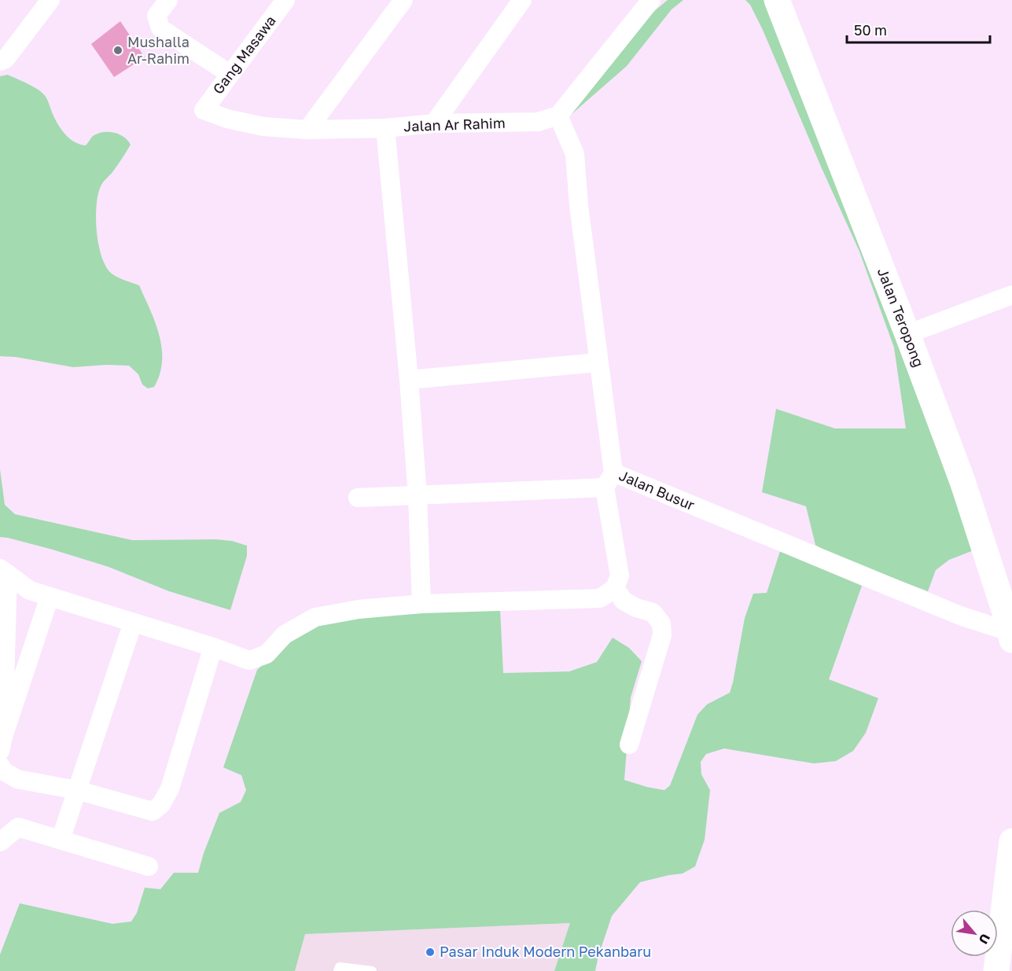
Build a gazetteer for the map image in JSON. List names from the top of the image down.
{
  "streets": {
    "main road": ["Jalan Teropong"],
    "street": ["Gang Masawa", "Jalan Ar Rahim", "Jalan Busur"]
  },
  "crossings": [
    ["Gang Masawa", "Jalan Ar Rahim"],
    ["Jalan Ar Rahim", "Jalan Busur"],
    ["Jalan Teropong", "Jalan Busur"]
  ],
  "places": ["Mushalla Ar-Rahim", "Pasar Induk Modern Pekanbaru"],
  "scale_bar": "50 m",
  "north": "bottom right"
}
